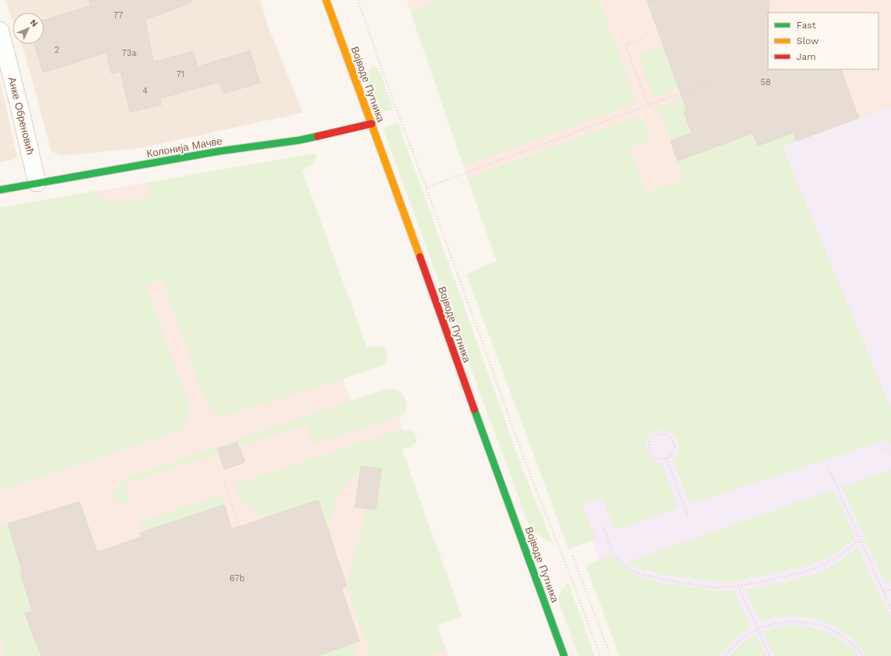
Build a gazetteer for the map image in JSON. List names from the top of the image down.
{
  "streets": {
    "main road": ["Војводе Путника", "Колонија Мачве"],
    "street": ["Анке Обреновић"]
  },
  "crossings": [
    ["Војводе Путника", "Колонија Мачве"],
    ["Анке Обреновић", "Колонија Мачве"]
  ],
  "house_numbers": [
    "77",
    "2",
    "73a",
    "71",
    "58",
    "4",
    "67b"
  ],
  "legend": ["Fast", "Slow", "Jam"],
  "north": "top right"
}
